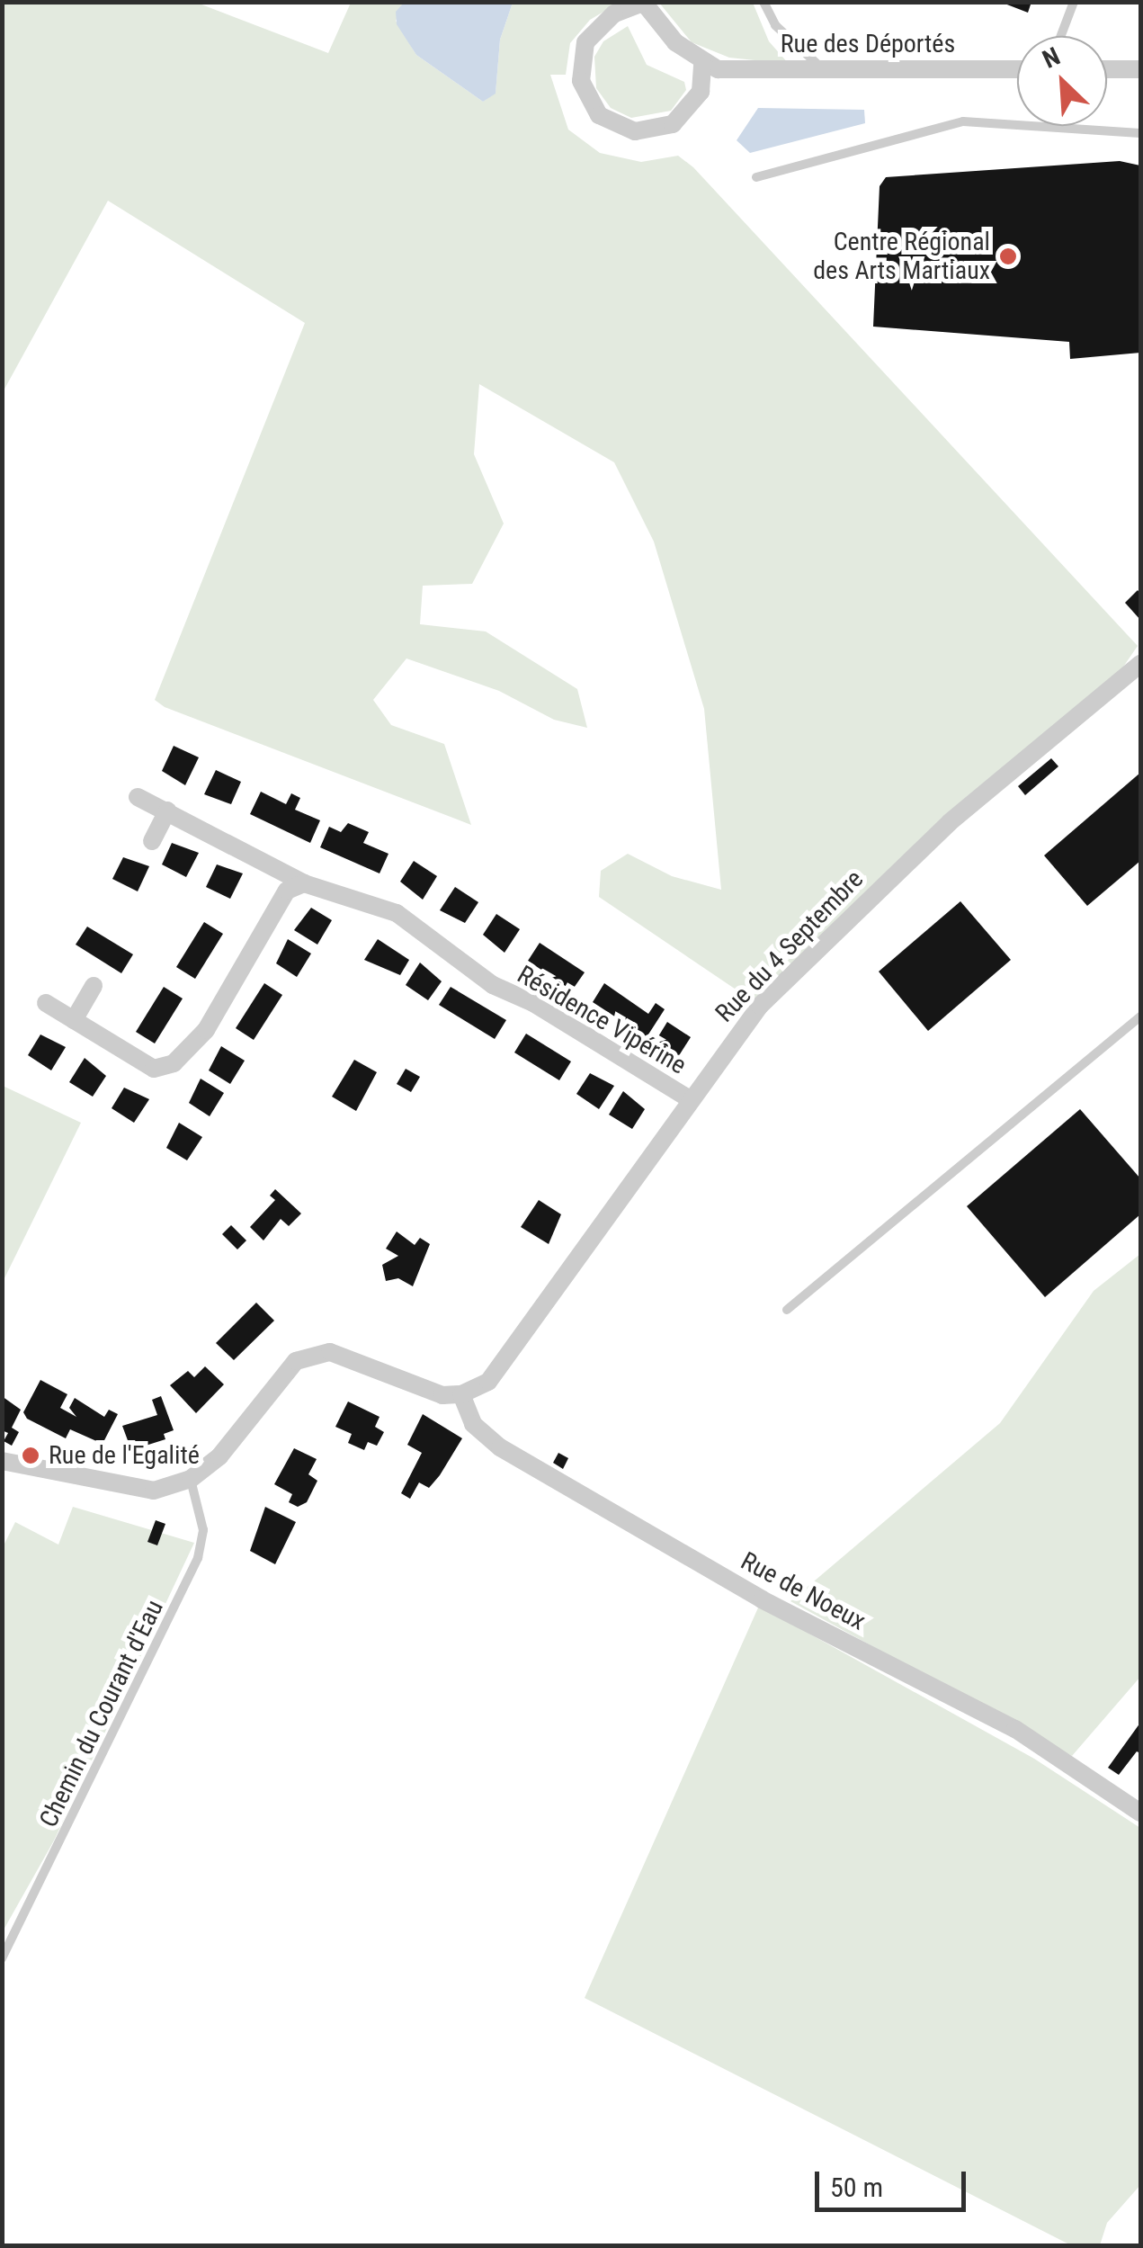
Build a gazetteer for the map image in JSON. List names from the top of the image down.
{
  "streets": {
    "street": [
      "Rue des Déportés",
      "Rue du 4 Septembre",
      "Résidence Vipérine",
      "Rue de Noeux"
    ],
    "lane": ["Chemin du Courant d'Eau"]
  },
  "crossings": [
    ["Rue du 4 Septembre", "Résidence Vipérine"],
    ["Rue du 4 Septembre", "Rue de Noeux"]
  ],
  "places": ["Centre Régional des Arts Martiaux", "Rue de l'Egalité"],
  "scale_bar": "50 m",
  "north": "top left"
}
